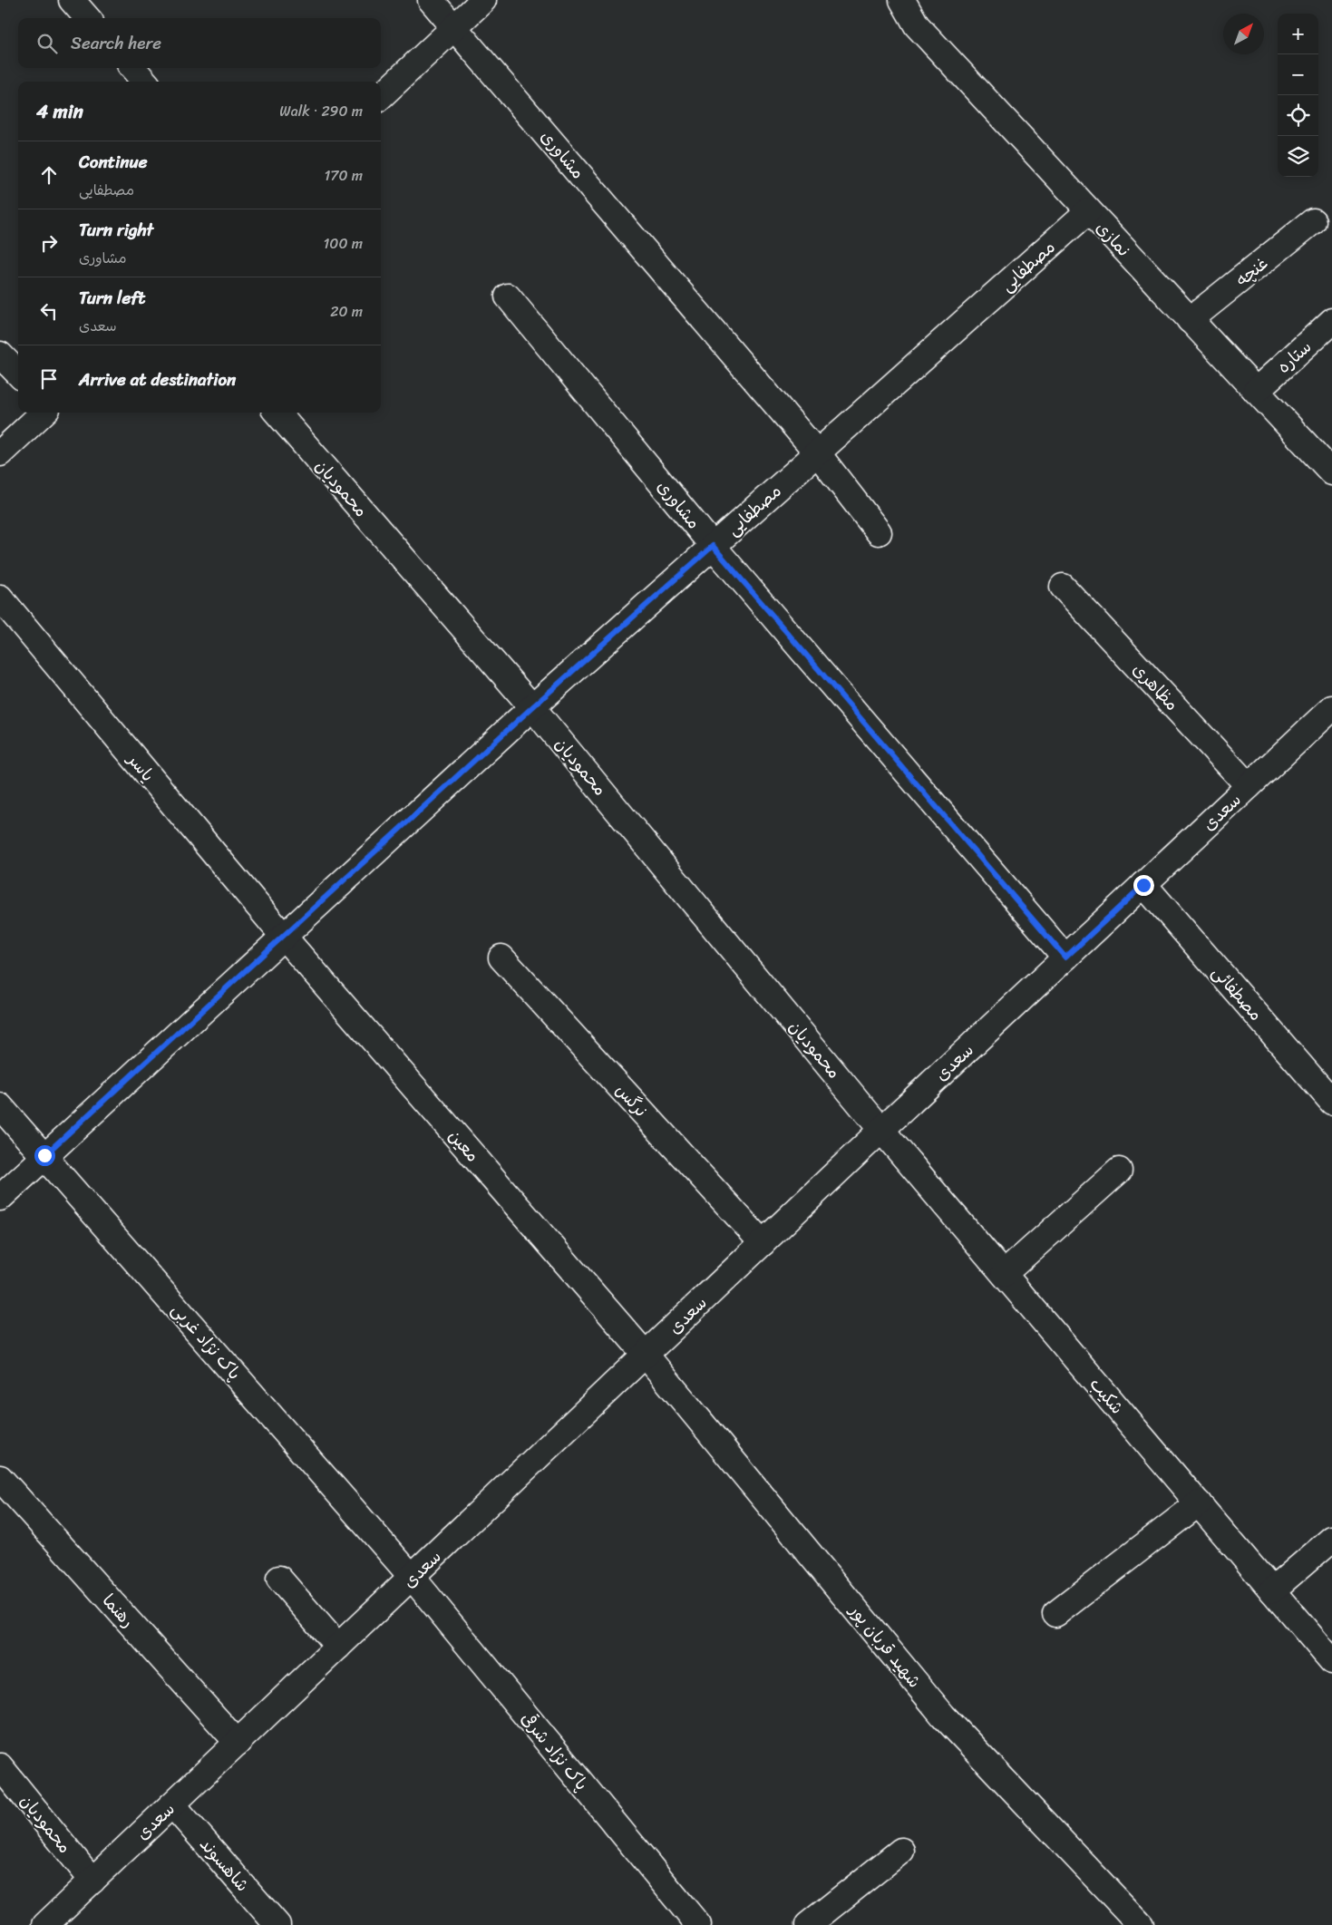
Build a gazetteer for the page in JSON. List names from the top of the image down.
{
  "streets": {
    "street": [
      "مشاوری",
      "نمازی",
      "مصطفایی",
      "غنچه",
      "ستاره",
      "محمودیان",
      "مظاهری",
      "یاسر",
      "سعدی",
      "مصطفائی",
      "نرگس",
      "معین",
      "پاک نژاد غربی",
      "شکیب",
      "رهنما",
      "شهید قربان پور",
      "پاک نژاد شرقی",
      "شاهسوند"
    ]
  },
  "crossings": [
    ["مشاوری", "مصطفایی"],
    ["مشاوری", "سعدی"],
    ["نمازی", "مصطفایی"],
    ["نمازی", "غنچه"],
    ["نمازی", "ستاره"],
    ["مصطفایی", "محمودیان"],
    ["مصطفایی", "یاسر"],
    ["مصطفایی", "معین"],
    ["مصطفایی", "پاک نژاد غربی"],
    ["محمودیان", "سعدی"],
    ["محمودیان", "شکیب"],
    ["مظاهری", "سعدی"],
    ["یاسر", "معین"],
    ["سعدی", "مصطفائی"],
    ["سعدی", "نرگس"],
    ["سعدی", "معین"],
    ["سعدی", "پاک نژاد غربی"],
    ["سعدی", "شکیب"],
    ["سعدی", "رهنما"],
    ["سعدی", "شهید قربان پور"],
    ["سعدی", "پاک نژاد شرقی"],
    ["سعدی", "شاهسوند"],
    ["معین", "شهید قربان پور"],
    ["پاک نژاد غربی", "پاک نژاد شرقی"]
  ],
  "north": "top right",
  "page": {
    "map_buttons": ["+", "−"],
    "search": "Search here",
    "heading": ["4 min", "Walk · 290 m"],
    "list": [
      ["Continue", "مصطفایی", "170 m"],
      ["Turn right", "مشاوری", "100 m"],
      ["Turn left", "سعدی", "20 m"],
      "Arrive at destination"
    ]
  }
}
